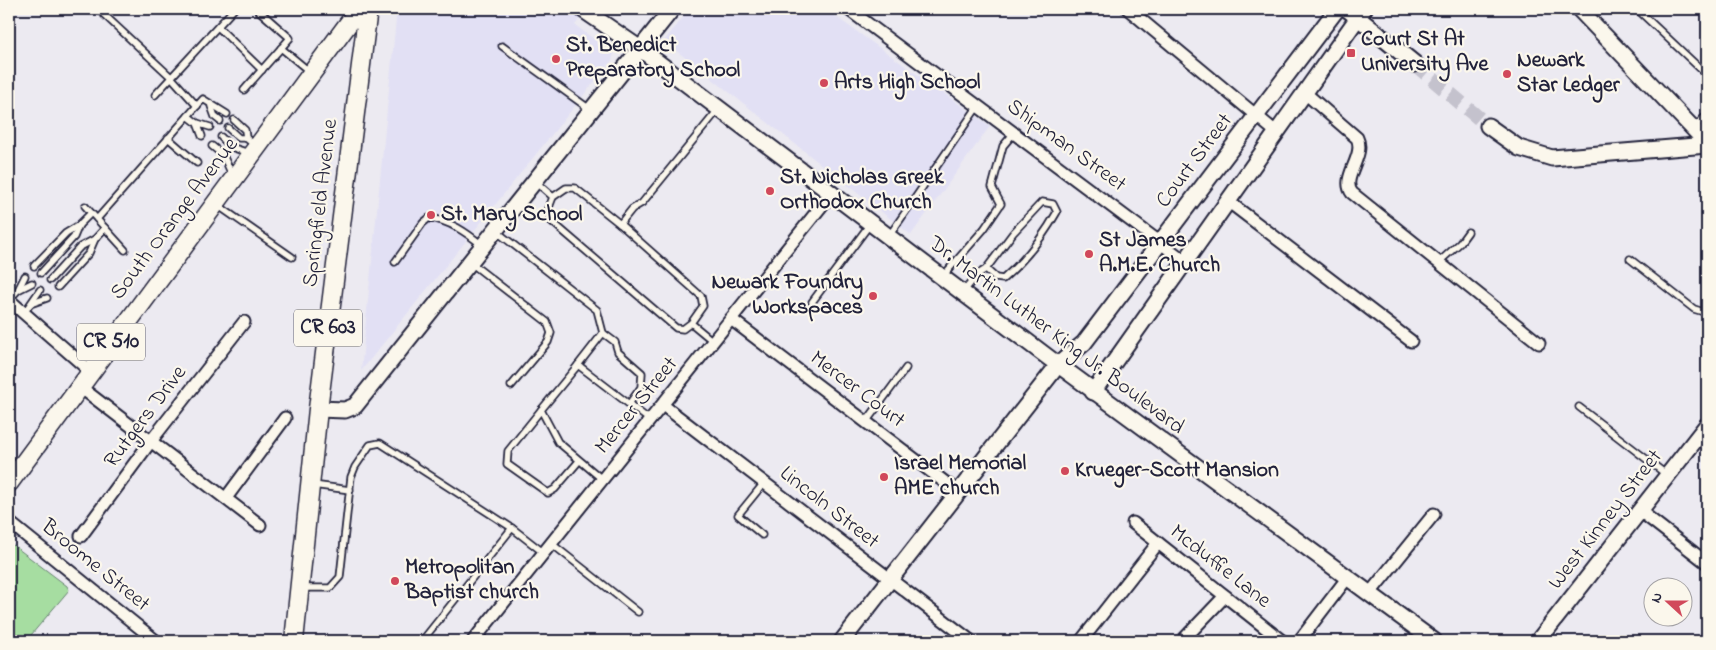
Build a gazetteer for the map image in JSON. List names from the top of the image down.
{
  "streets": {
    "main road": [
      "Springfield Avenue",
      "South Orange Avenue",
      "CR 603",
      "CR 510"
    ],
    "street": [
      "Shipman Street",
      "Court Street",
      "Dr. Martin Luther King Jr. Boulevard",
      "Mercer Court",
      "Mercer Street",
      "Rutgers Drive",
      "Lincoln Street",
      "West Kinney Street",
      "Broome Street",
      "Mcduffie Lane"
    ]
  },
  "crossings": [
    ["Shipman Street", "Court Street"],
    ["Court Street", "Dr. Martin Luther King Jr. Boulevard"],
    ["Court Street", "Mercer Court"],
    ["Court Street", "Lincoln Street"],
    ["Springfield Avenue", "South Orange Avenue"],
    ["Dr. Martin Luther King Jr. Boulevard", "Mercer Street"],
    ["Mercer Court", "Mercer Street"],
    ["Mercer Street", "Lincoln Street"]
  ],
  "places": {
    "transit": ["Court St At University Ave"],
    "other": [
      "St. Benedict Preparatory School",
      "Newark Star Ledger",
      "Arts High School",
      "St. Nicholas Greek Orthodox Church",
      "St. Mary School",
      "St James A.M.E. Church",
      "Newark Foundry Workspaces",
      "Krueger-Scott Mansion",
      "Israel Memorial AME church",
      "Metropolitan Baptist church"
    ]
  },
  "north": "left"
}
